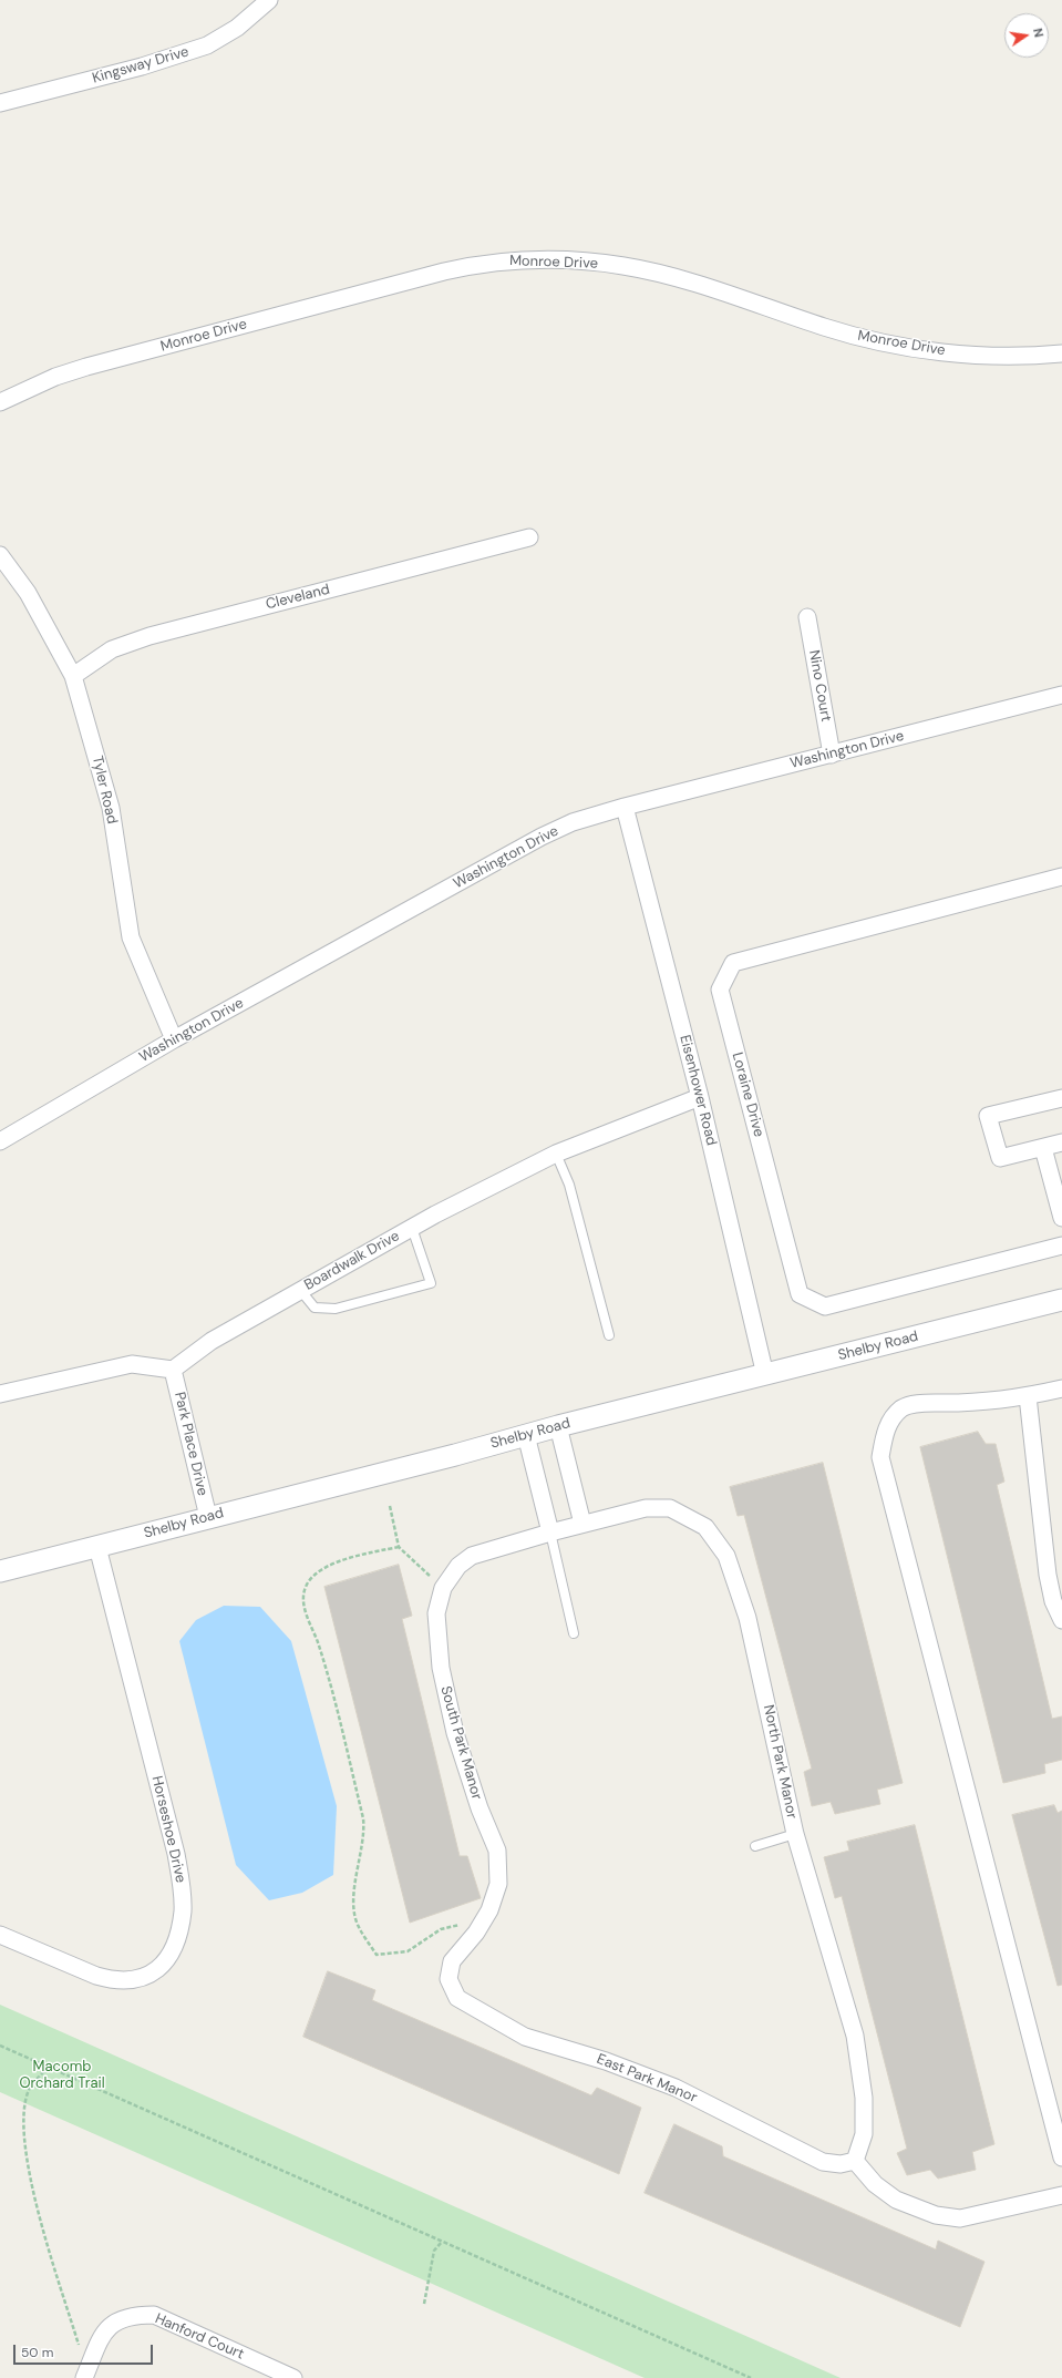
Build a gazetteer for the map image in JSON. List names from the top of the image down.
{
  "streets": {
    "street": [
      "Kingsway Drive",
      "Monroe Drive",
      "Cleveland",
      "Nino Court",
      "Washington Drive",
      "Tyler Road",
      "Eisenhower Road",
      "Loraine Drive",
      "Boardwalk Drive",
      "Shelby Road",
      "Park Place Drive",
      "South Park Manor",
      "North Park Manor",
      "Horseshoe Drive",
      "East Park Manor",
      "Hanford Court"
    ]
  },
  "crossings": [
    ["Cleveland", "Tyler Road"],
    ["Nino Court", "Washington Drive"],
    ["Washington Drive", "Tyler Road"],
    ["Washington Drive", "Eisenhower Road"],
    ["Eisenhower Road", "Boardwalk Drive"],
    ["Eisenhower Road", "Shelby Road"],
    ["Boardwalk Drive", "Park Place Drive"],
    ["Shelby Road", "Park Place Drive"],
    ["Shelby Road", "Horseshoe Drive"],
    ["South Park Manor", "North Park Manor"],
    ["South Park Manor", "East Park Manor"],
    ["North Park Manor", "East Park Manor"]
  ],
  "parks": ["Macomb Orchard Trail"],
  "scale_bar": "50 m",
  "north": "right"
}
